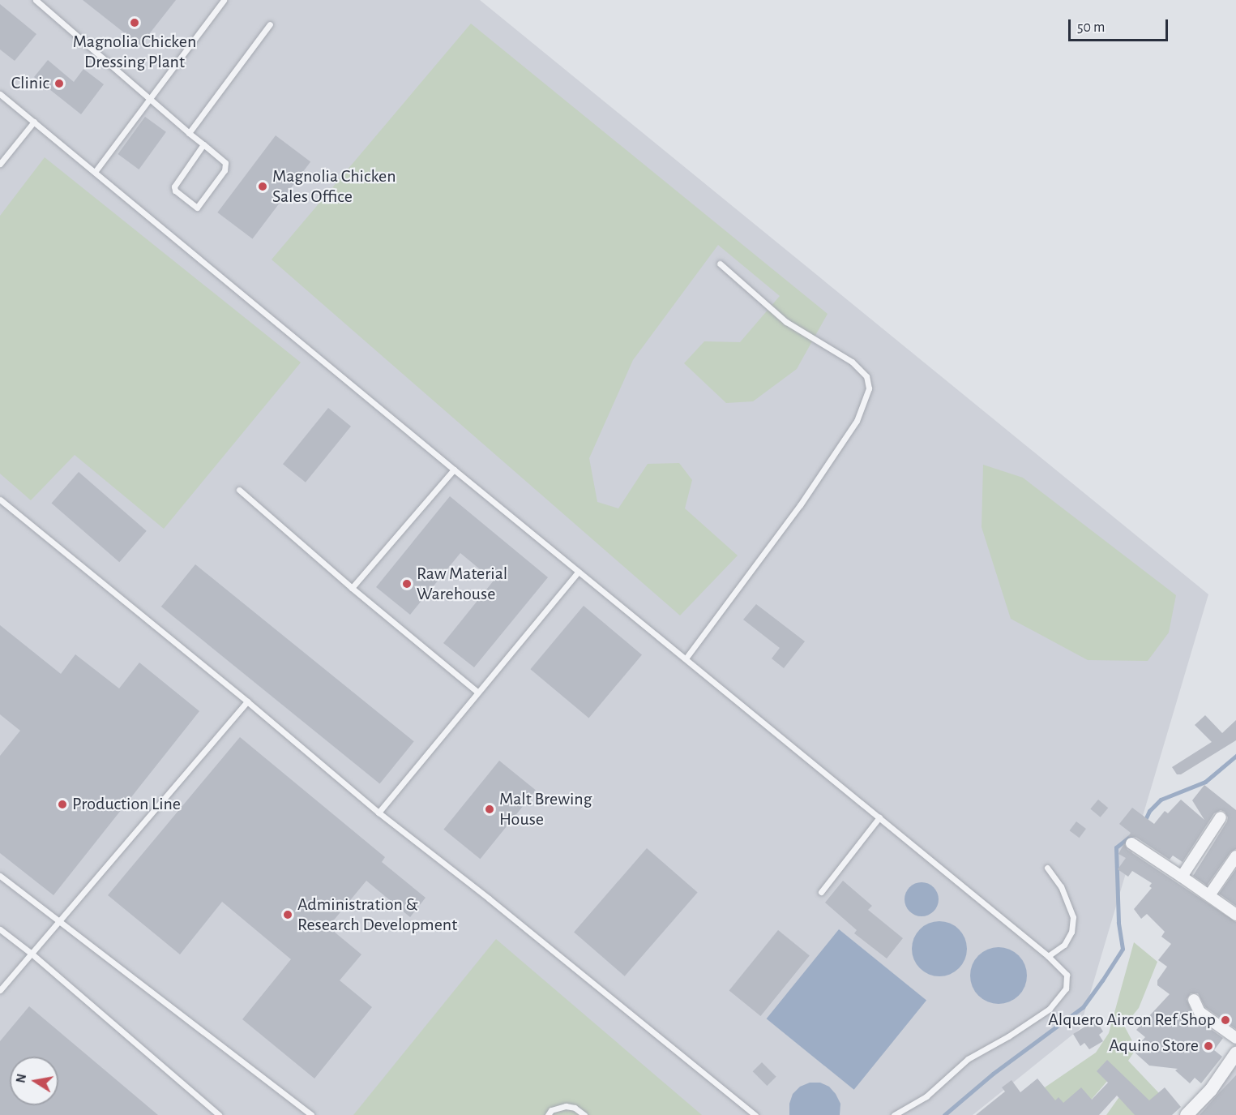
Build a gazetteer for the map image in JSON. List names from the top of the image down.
{
  "places": [
    "Magnolia Chicken Dressing Plant",
    "Clinic",
    "Magnolia Chicken Sales Office",
    "Raw Material Warehouse",
    "Production Line",
    "Malt Brewing House",
    "Administration & Research Development",
    "Alquero Aircon Ref Shop",
    "Aquino Store"
  ],
  "scale_bar": "50 m",
  "north": "left"
}
